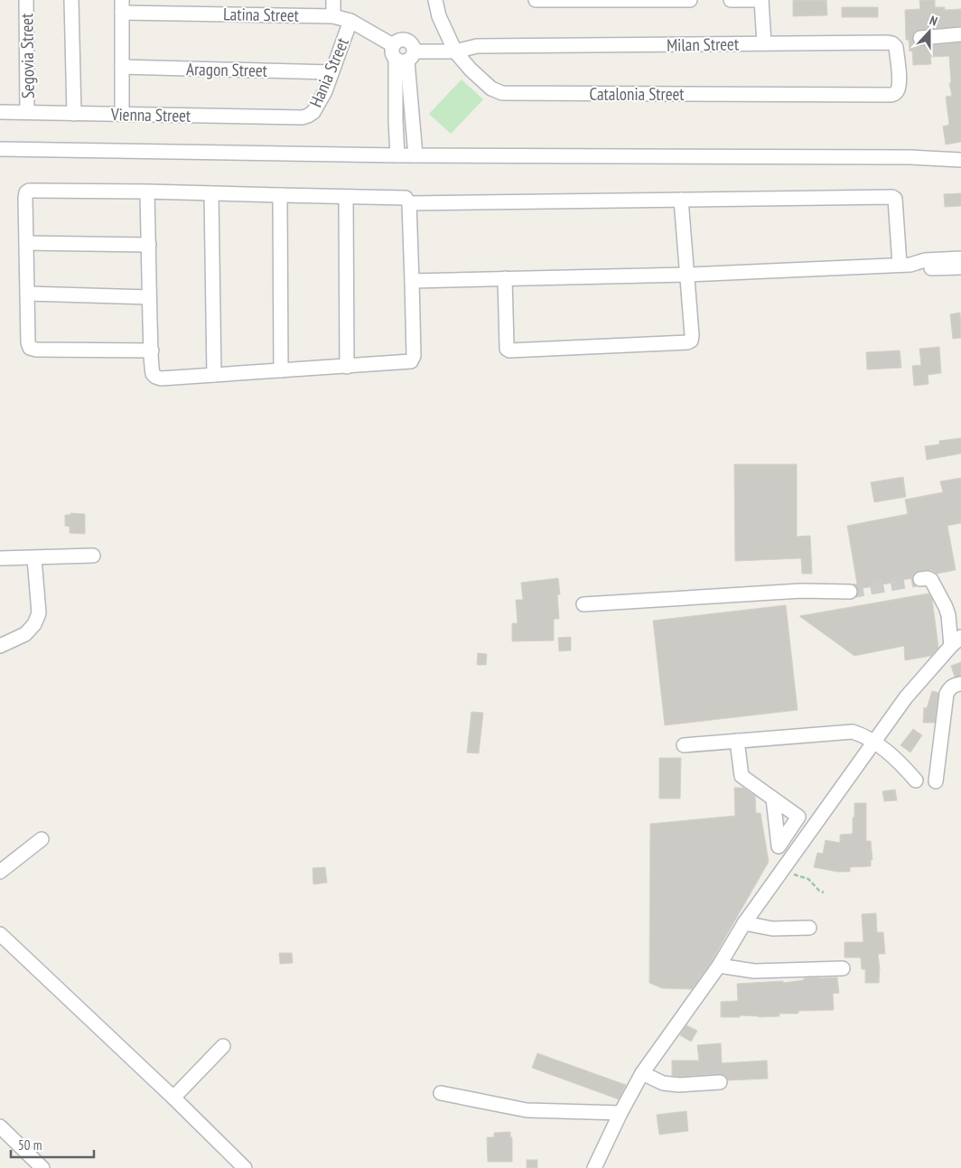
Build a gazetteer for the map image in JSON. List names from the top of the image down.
{
  "streets": {
    "street": [
      "Latina Street",
      "Milan Street",
      "Segovia Street",
      "Aragon Street",
      "Hania Street",
      "Catalonia Street",
      "Vienna Street"
    ]
  },
  "crossings": [
    ["Latina Street", "Milan Street"],
    ["Latina Street", "Hania Street"],
    ["Milan Street", "Catalonia Street"],
    ["Segovia Street", "Vienna Street"],
    ["Aragon Street", "Hania Street"],
    ["Hania Street", "Vienna Street"]
  ],
  "scale_bar": "50 m",
  "north": "top"
}
